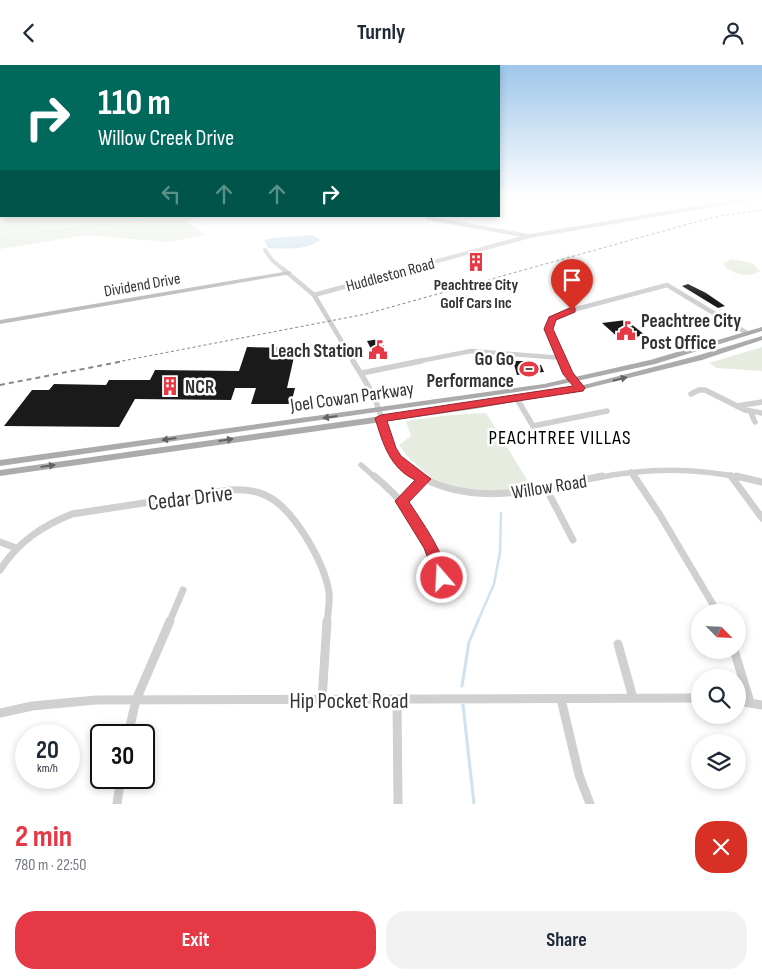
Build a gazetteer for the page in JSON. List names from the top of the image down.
{
  "streets": {
    "main road": ["Joel Cowan Parkway"],
    "street": [
      "Huddleston Road",
      "Dividend Drive",
      "Willow Road",
      "Cedar Drive",
      "Hip Pocket Road"
    ]
  },
  "crossings": [
    ["Huddleston Road", "Willow Road"],
    ["Dividend Drive", "Willow Road"],
    ["Joel Cowan Parkway", "Willow Road"],
    ["Cedar Drive", "Hip Pocket Road"]
  ],
  "districts": ["PEACHTREE VILLAS"],
  "places": {
    "building": ["Peachtree City Golf Cars Inc", "NCR"],
    "public building": ["Peachtree City Post Office", "Leach Station"],
    "sports": ["Go Go Performance"]
  },
  "north": "bottom right",
  "page": {
    "header": "Turnly",
    "turn": ["110 m", "Willow Creek Drive"],
    "speed": "20 km/h",
    "limit": "30",
    "heading": ["2 min", "780 m · 22:50"],
    "buttons": ["Exit", "Share"]
  }
}
